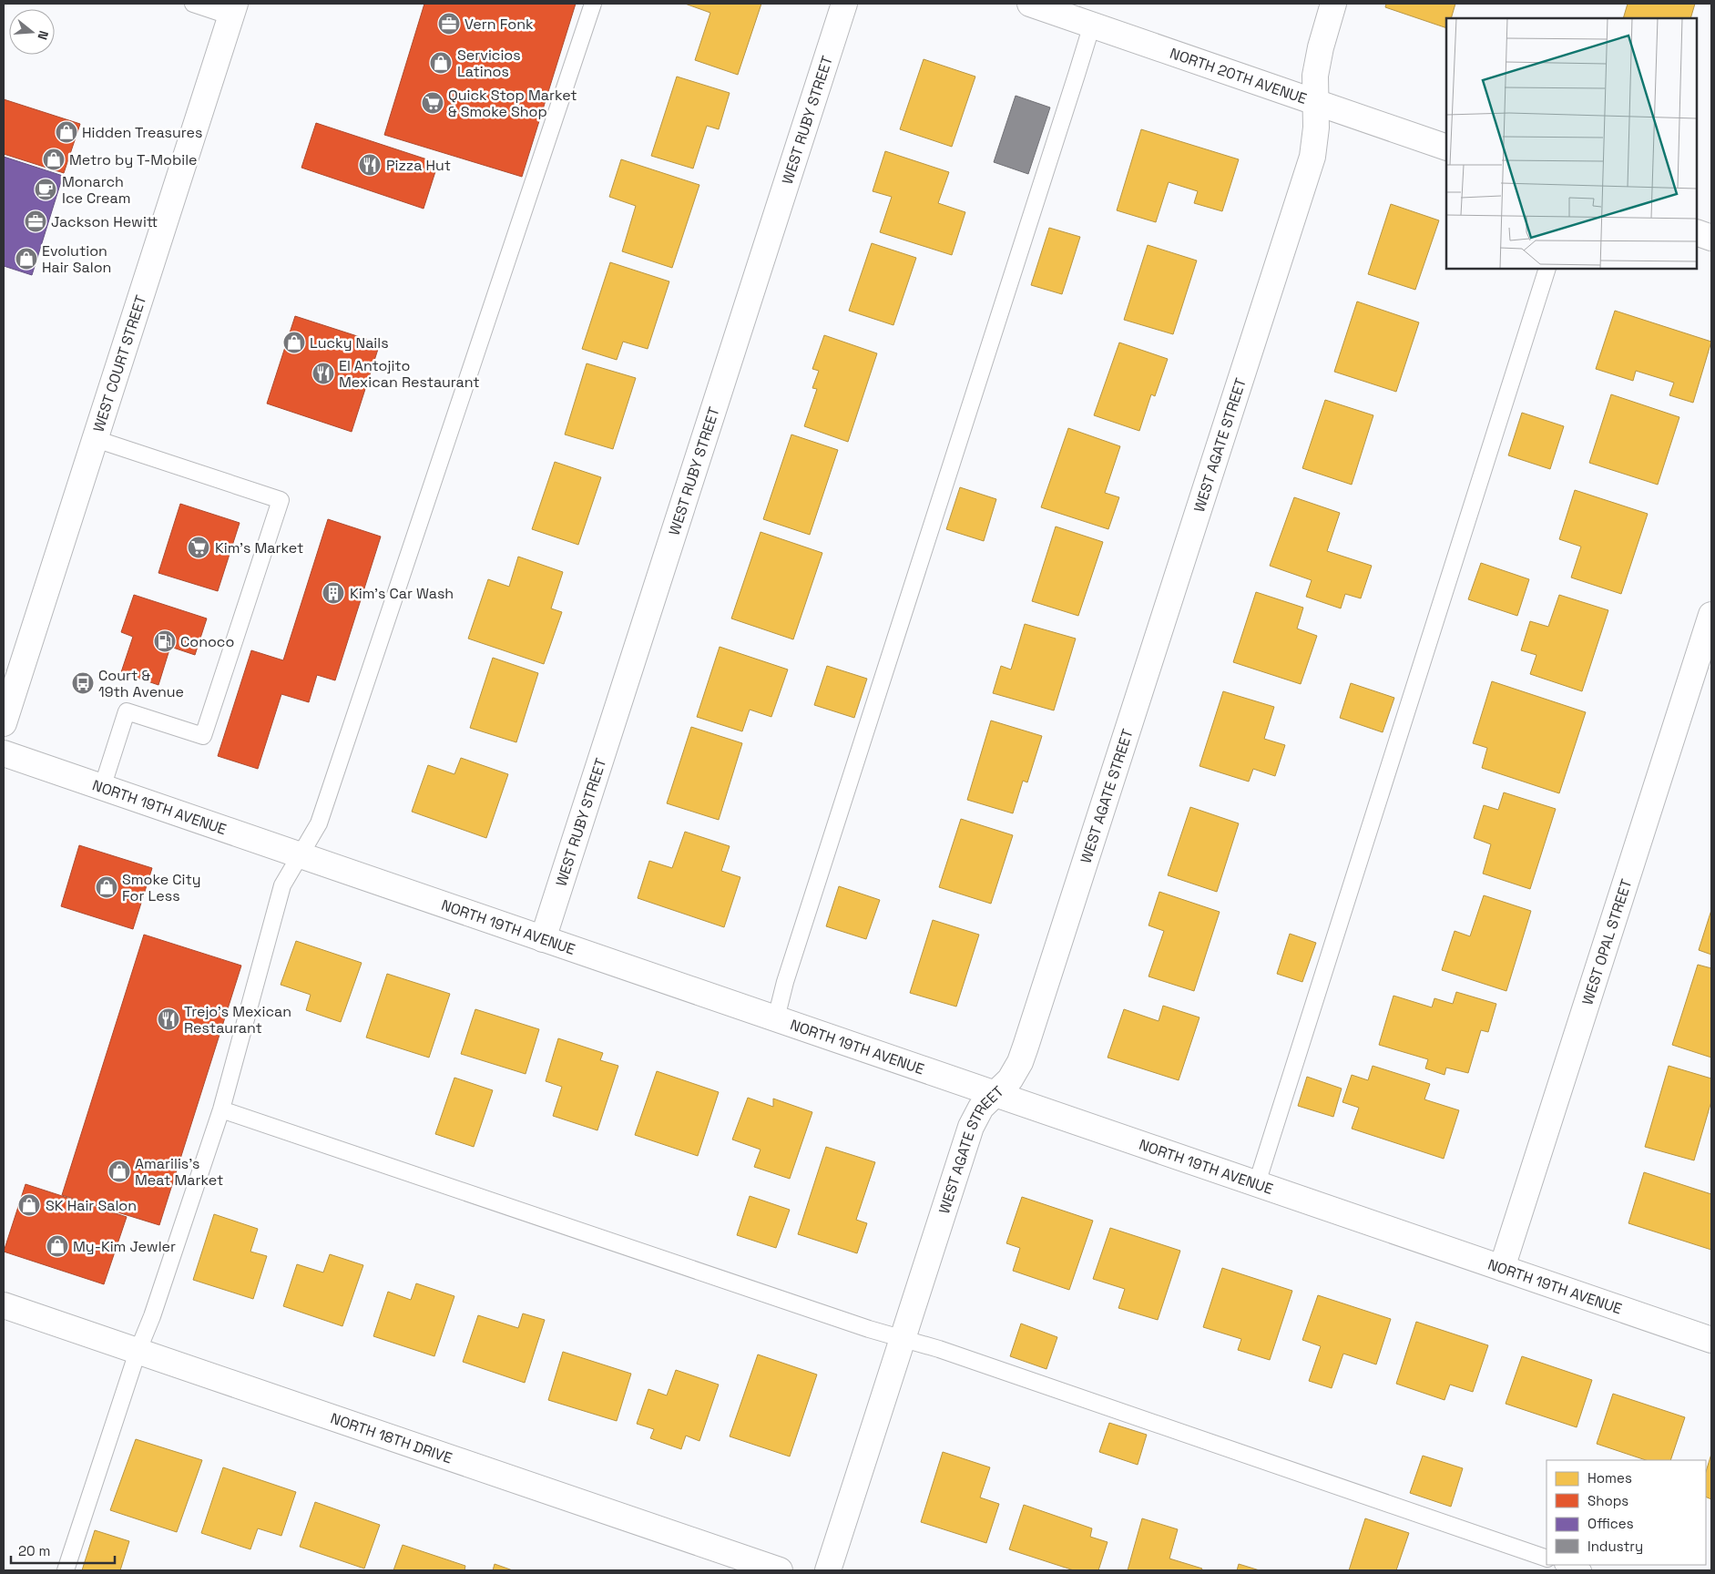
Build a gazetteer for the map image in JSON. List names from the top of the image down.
{
  "streets": {
    "street": [
      "NORTH 20TH AVENUE",
      "WEST RUBY STREET",
      "WEST COURT STREET",
      "WEST AGATE STREET",
      "NORTH 19TH AVENUE",
      "WEST OPAL STREET",
      "NORTH 18TH DRIVE"
    ]
  },
  "crossings": [
    ["NORTH 20TH AVENUE", "WEST AGATE STREET"],
    ["WEST RUBY STREET", "NORTH 19TH AVENUE"],
    ["WEST AGATE STREET", "NORTH 19TH AVENUE"],
    ["NORTH 19TH AVENUE", "WEST OPAL STREET"]
  ],
  "places": {
    "office": ["Vern Fonk", "Jackson Hewitt"],
    "shop": [
      "Servicios Latinos",
      "Hidden Treasures",
      "Metro by T-Mobile",
      "Evolution Hair Salon",
      "Lucky Nails",
      "Smoke City For Less",
      "Amarilis's Meat Market",
      "SK Hair Salon",
      "My-Kim Jewler"
    ],
    "supermarket": ["Quick Stop Market & Smoke Shop", "Kim's Market"],
    "restaurant": ["Pizza Hut", "El Antojito Mexican Restaurant", "Trejo's Mexican Restaurant"],
    "cafe": ["Monarch Ice Cream"],
    "building": ["Kim's Car Wash"],
    "fuel station": ["Conoco"],
    "bus stop": ["Court & 19th Avenue"]
  },
  "legend": [
    "Homes",
    "Shops",
    "Offices",
    "Industry"
  ],
  "scale_bar": "20 m",
  "north": "right"
}
